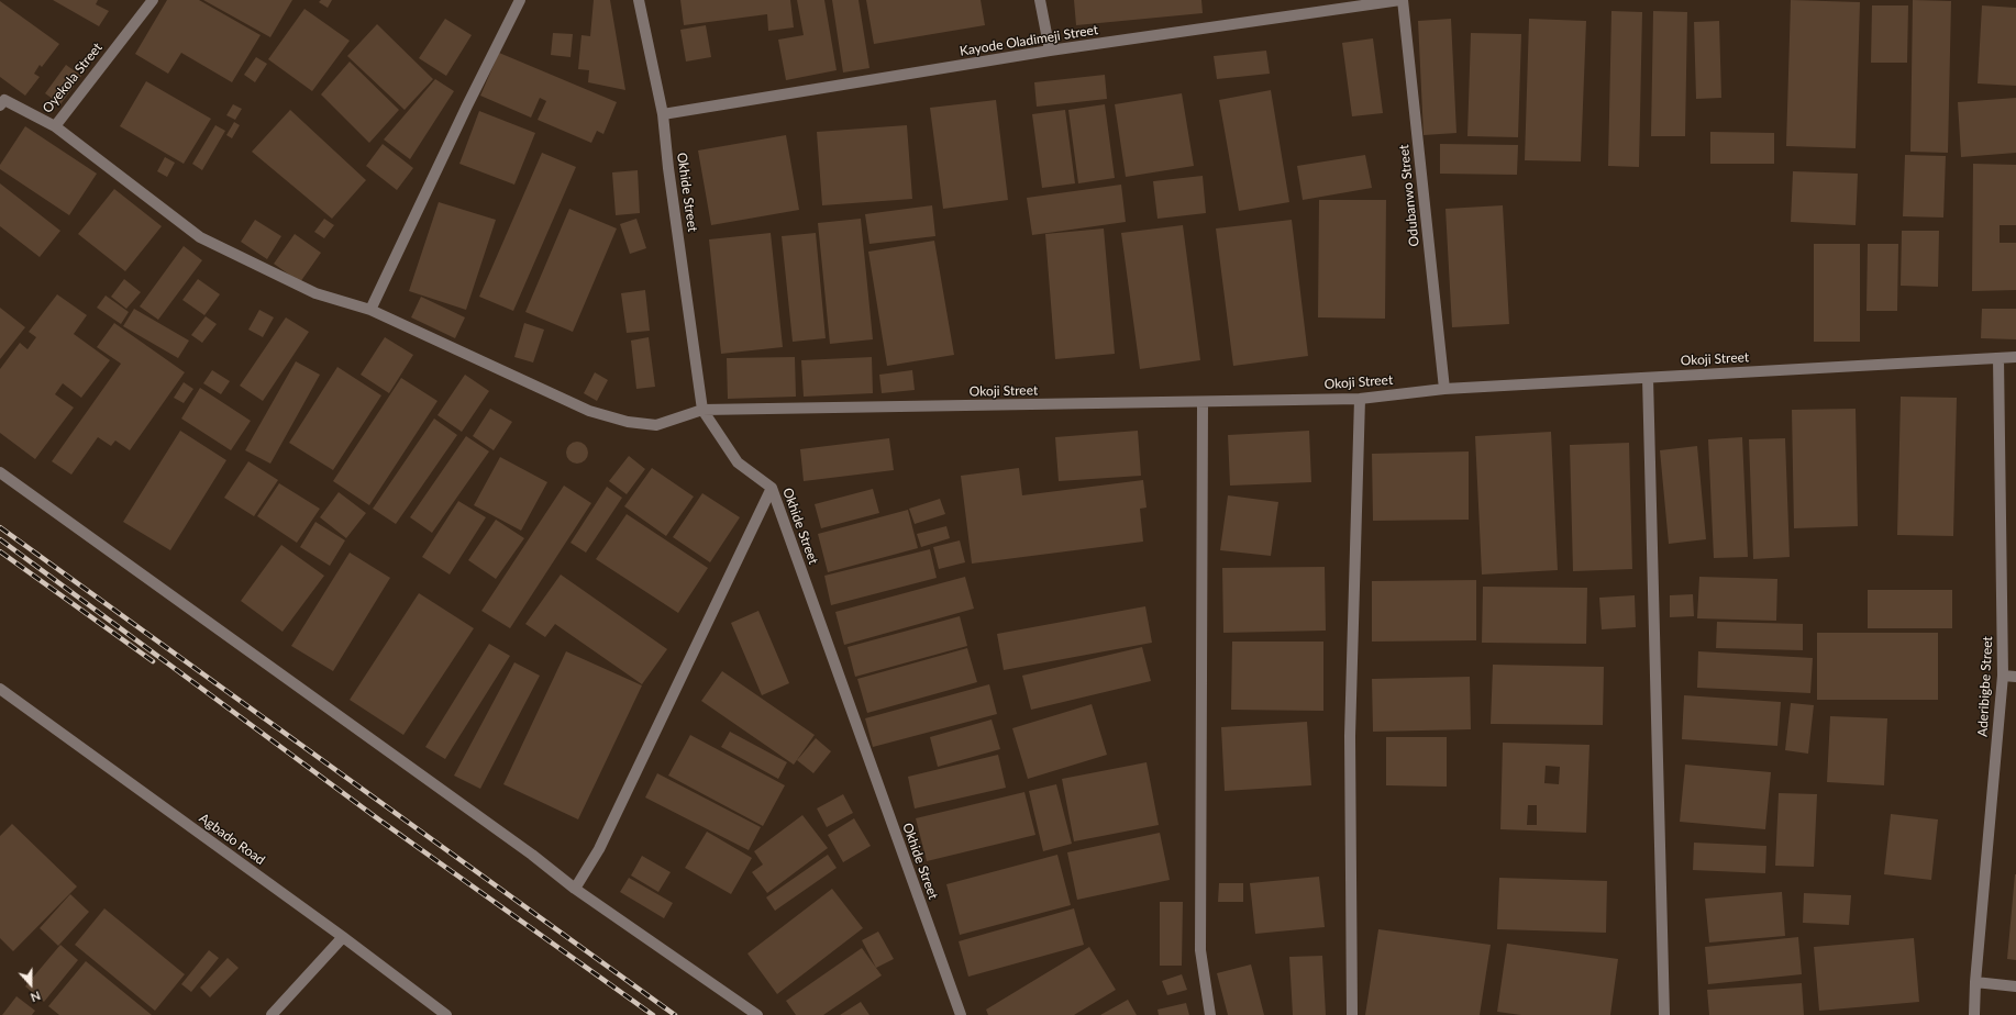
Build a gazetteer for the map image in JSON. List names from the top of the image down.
{
  "streets": {
    "street": [
      "Kayode Oladimeji Street",
      "Oyekola Street",
      "Okhide Street",
      "Odubanwo Street",
      "Okoji Street",
      "Aderibigbe Street",
      "Agbado Road"
    ]
  },
  "crossings": [
    ["Kayode Oladimeji Street", "Okhide Street"],
    ["Kayode Oladimeji Street", "Odubanwo Street"],
    ["Oyekola Street", "Okoji Street"],
    ["Okhide Street", "Okoji Street"],
    ["Odubanwo Street", "Okoji Street"],
    ["Okoji Street", "Aderibigbe Street"]
  ],
  "north": "bottom"
}
